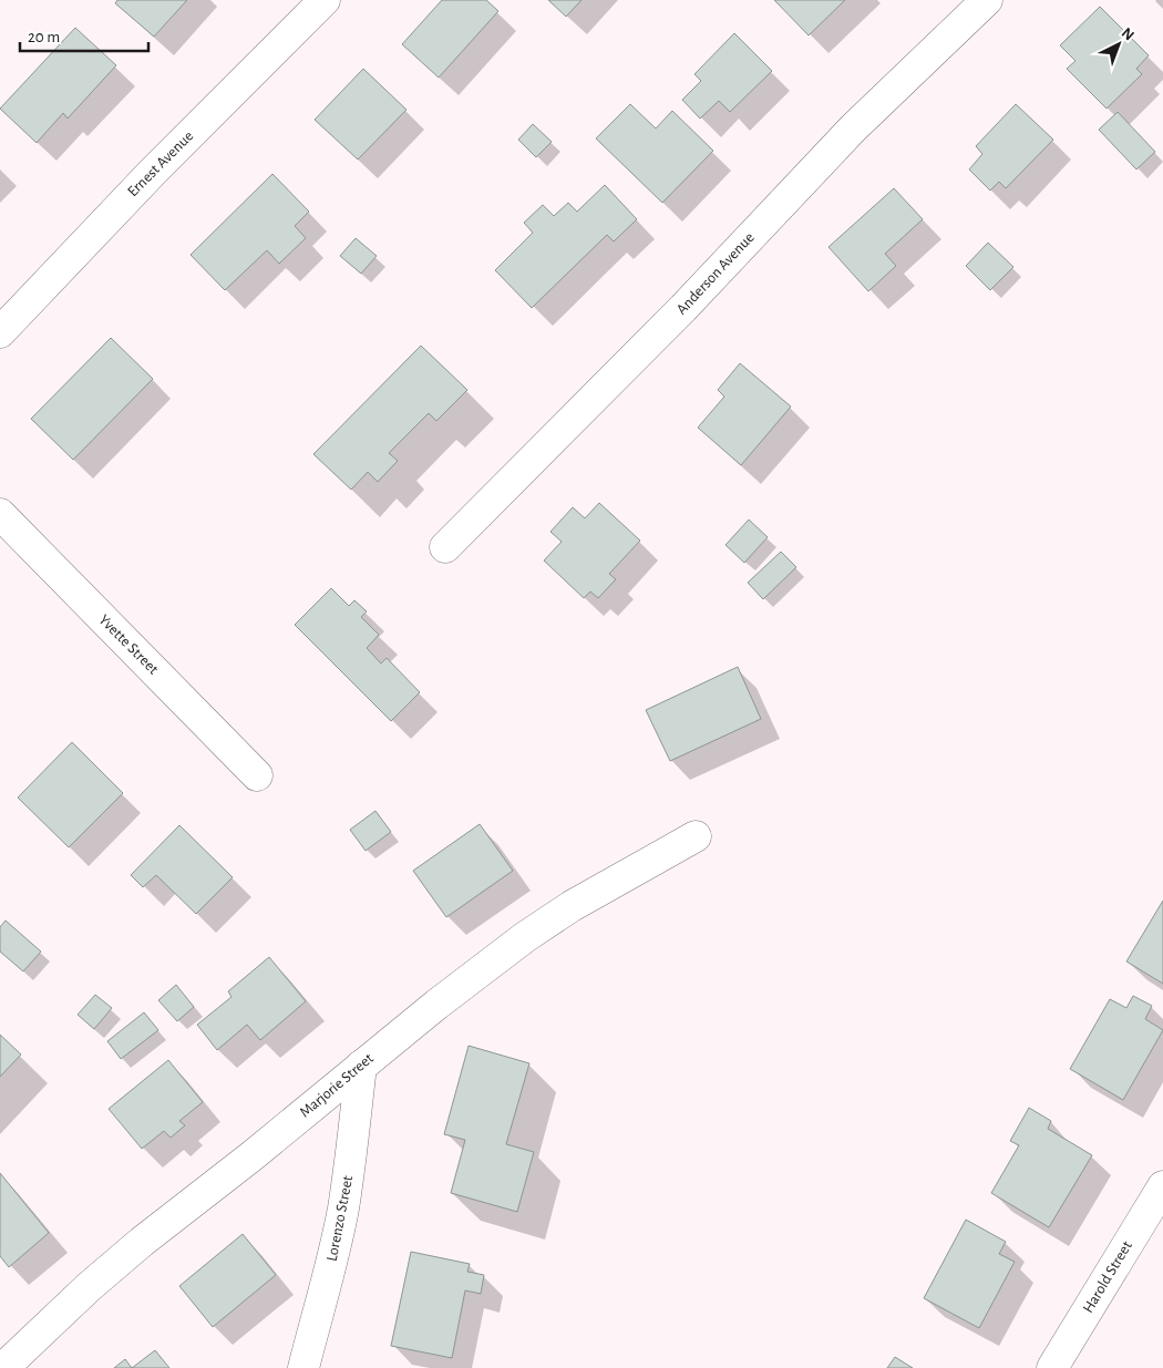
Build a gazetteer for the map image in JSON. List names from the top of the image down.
{
  "streets": {
    "street": [
      "Ernest Avenue",
      "Anderson Avenue",
      "Yvette Street",
      "Marjorie Street",
      "Lorenzo Street",
      "Harold Street"
    ]
  },
  "crossings": [
    ["Marjorie Street", "Lorenzo Street"]
  ],
  "scale_bar": "20 m",
  "north": "top right"
}
